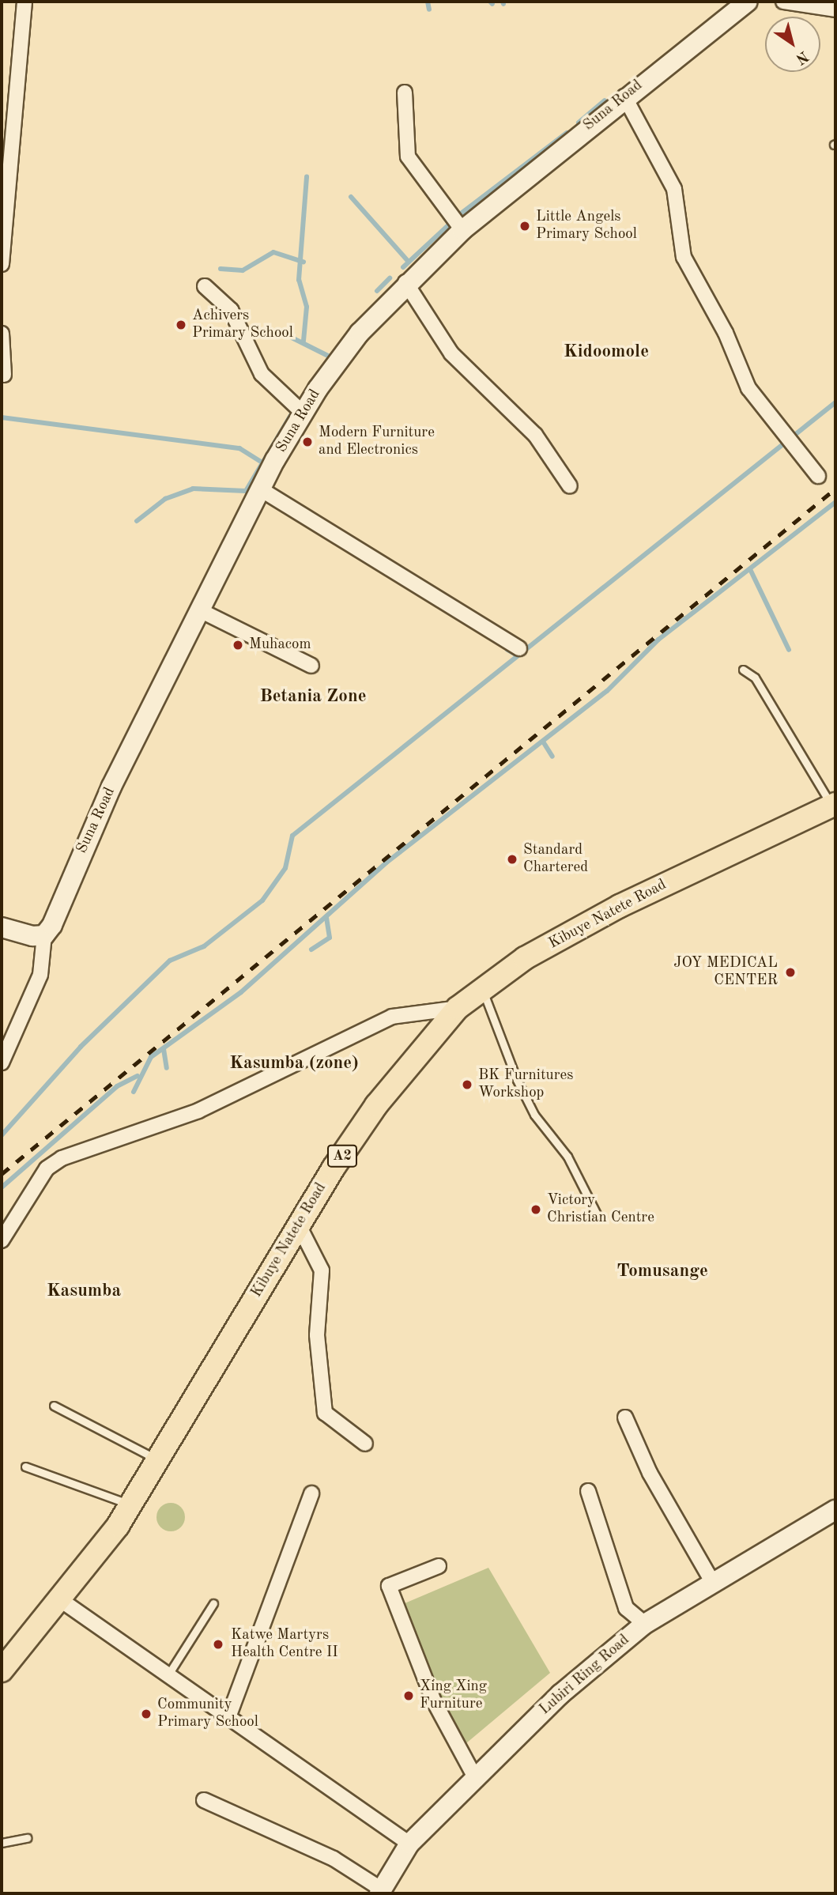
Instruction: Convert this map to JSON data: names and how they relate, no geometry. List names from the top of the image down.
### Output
{
  "streets": {
    "main road": ["Kibuye Natete Road", "A2"],
    "street": ["Suna Road", "Lubiri Ring Road"]
  },
  "districts": [
    "Kidoomole",
    "Betania Zone",
    "Kasumba (zone)",
    "Tomusange",
    "Kasumba"
  ],
  "places": [
    "Little Angels Primary School",
    "Achivers Primary School",
    "Modern Furniture and Electronics",
    "Muhacom",
    "Standard Chartered",
    "JOY MEDICAL CENTER",
    "BK Furnitures Workshop",
    "Victory Christian Centre",
    "Katwe Martyrs Health Centre II",
    "Xing Xing Furniture",
    "Community Primary School"
  ],
  "north": "bottom right"
}
